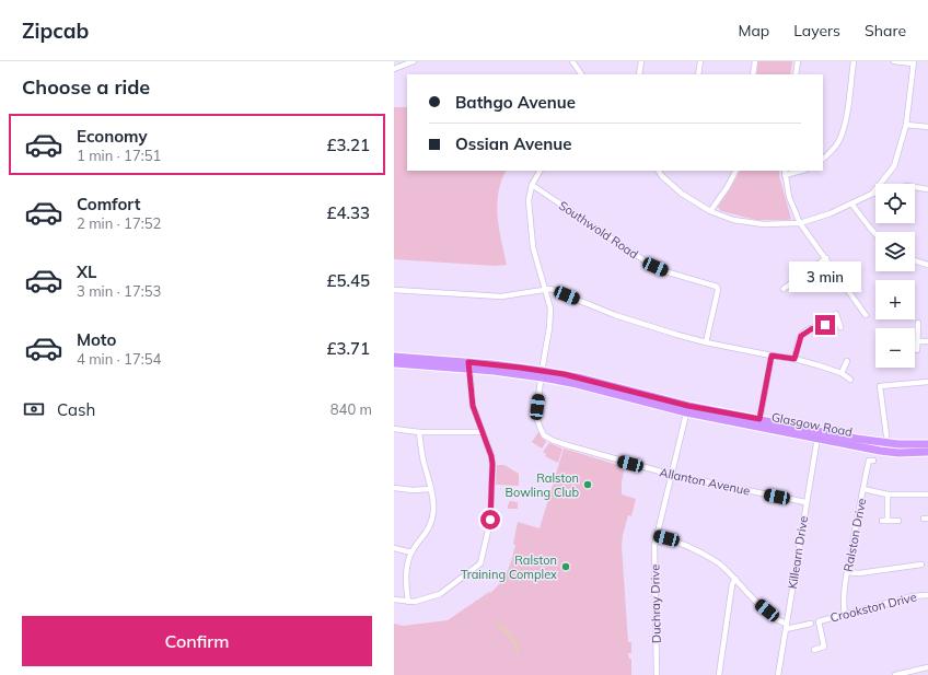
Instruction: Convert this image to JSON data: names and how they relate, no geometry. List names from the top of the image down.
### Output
{
  "streets": {
    "main road": ["Glasgow Road"],
    "street": [
      "Southwold Road",
      "Allanton Avenue",
      "Ralston Drive",
      "Killearn Drive",
      "Duchray Drive",
      "Crookston Drive"
    ]
  },
  "crossings": [
    ["Glasgow Road", "Allanton Avenue"],
    ["Glasgow Road", "Killearn Drive"],
    ["Glasgow Road", "Duchray Drive"],
    ["Allanton Avenue", "Killearn Drive"],
    ["Allanton Avenue", "Duchray Drive"],
    ["Ralston Drive", "Crookston Drive"]
  ],
  "places": ["Ralston Bowling Club", "Ralston Training Complex"],
  "page": {
    "header": "Zipcab",
    "nav": ["Map", "Layers", "Share"],
    "heading": "Choose a ride",
    "banner": ["Bathgo Avenue", "Ossian Avenue"],
    "list": [
      {
        "name": "Economy",
        "note": "1 min · 17:51",
        "value": "£3.21"
      },
      {
        "name": "Comfort",
        "note": "2 min · 17:52",
        "value": "£4.33"
      },
      {
        "name": "XL",
        "note": "3 min · 17:53",
        "value": "£5.45"
      },
      {
        "name": "Moto",
        "note": "4 min · 17:54",
        "value": "£3.71"
      }
    ],
    "map_buttons": ["+", "−"],
    "bubble": "3 min",
    "pay": ["Cash", "840 m"],
    "buttons": "Confirm"
  }
}
